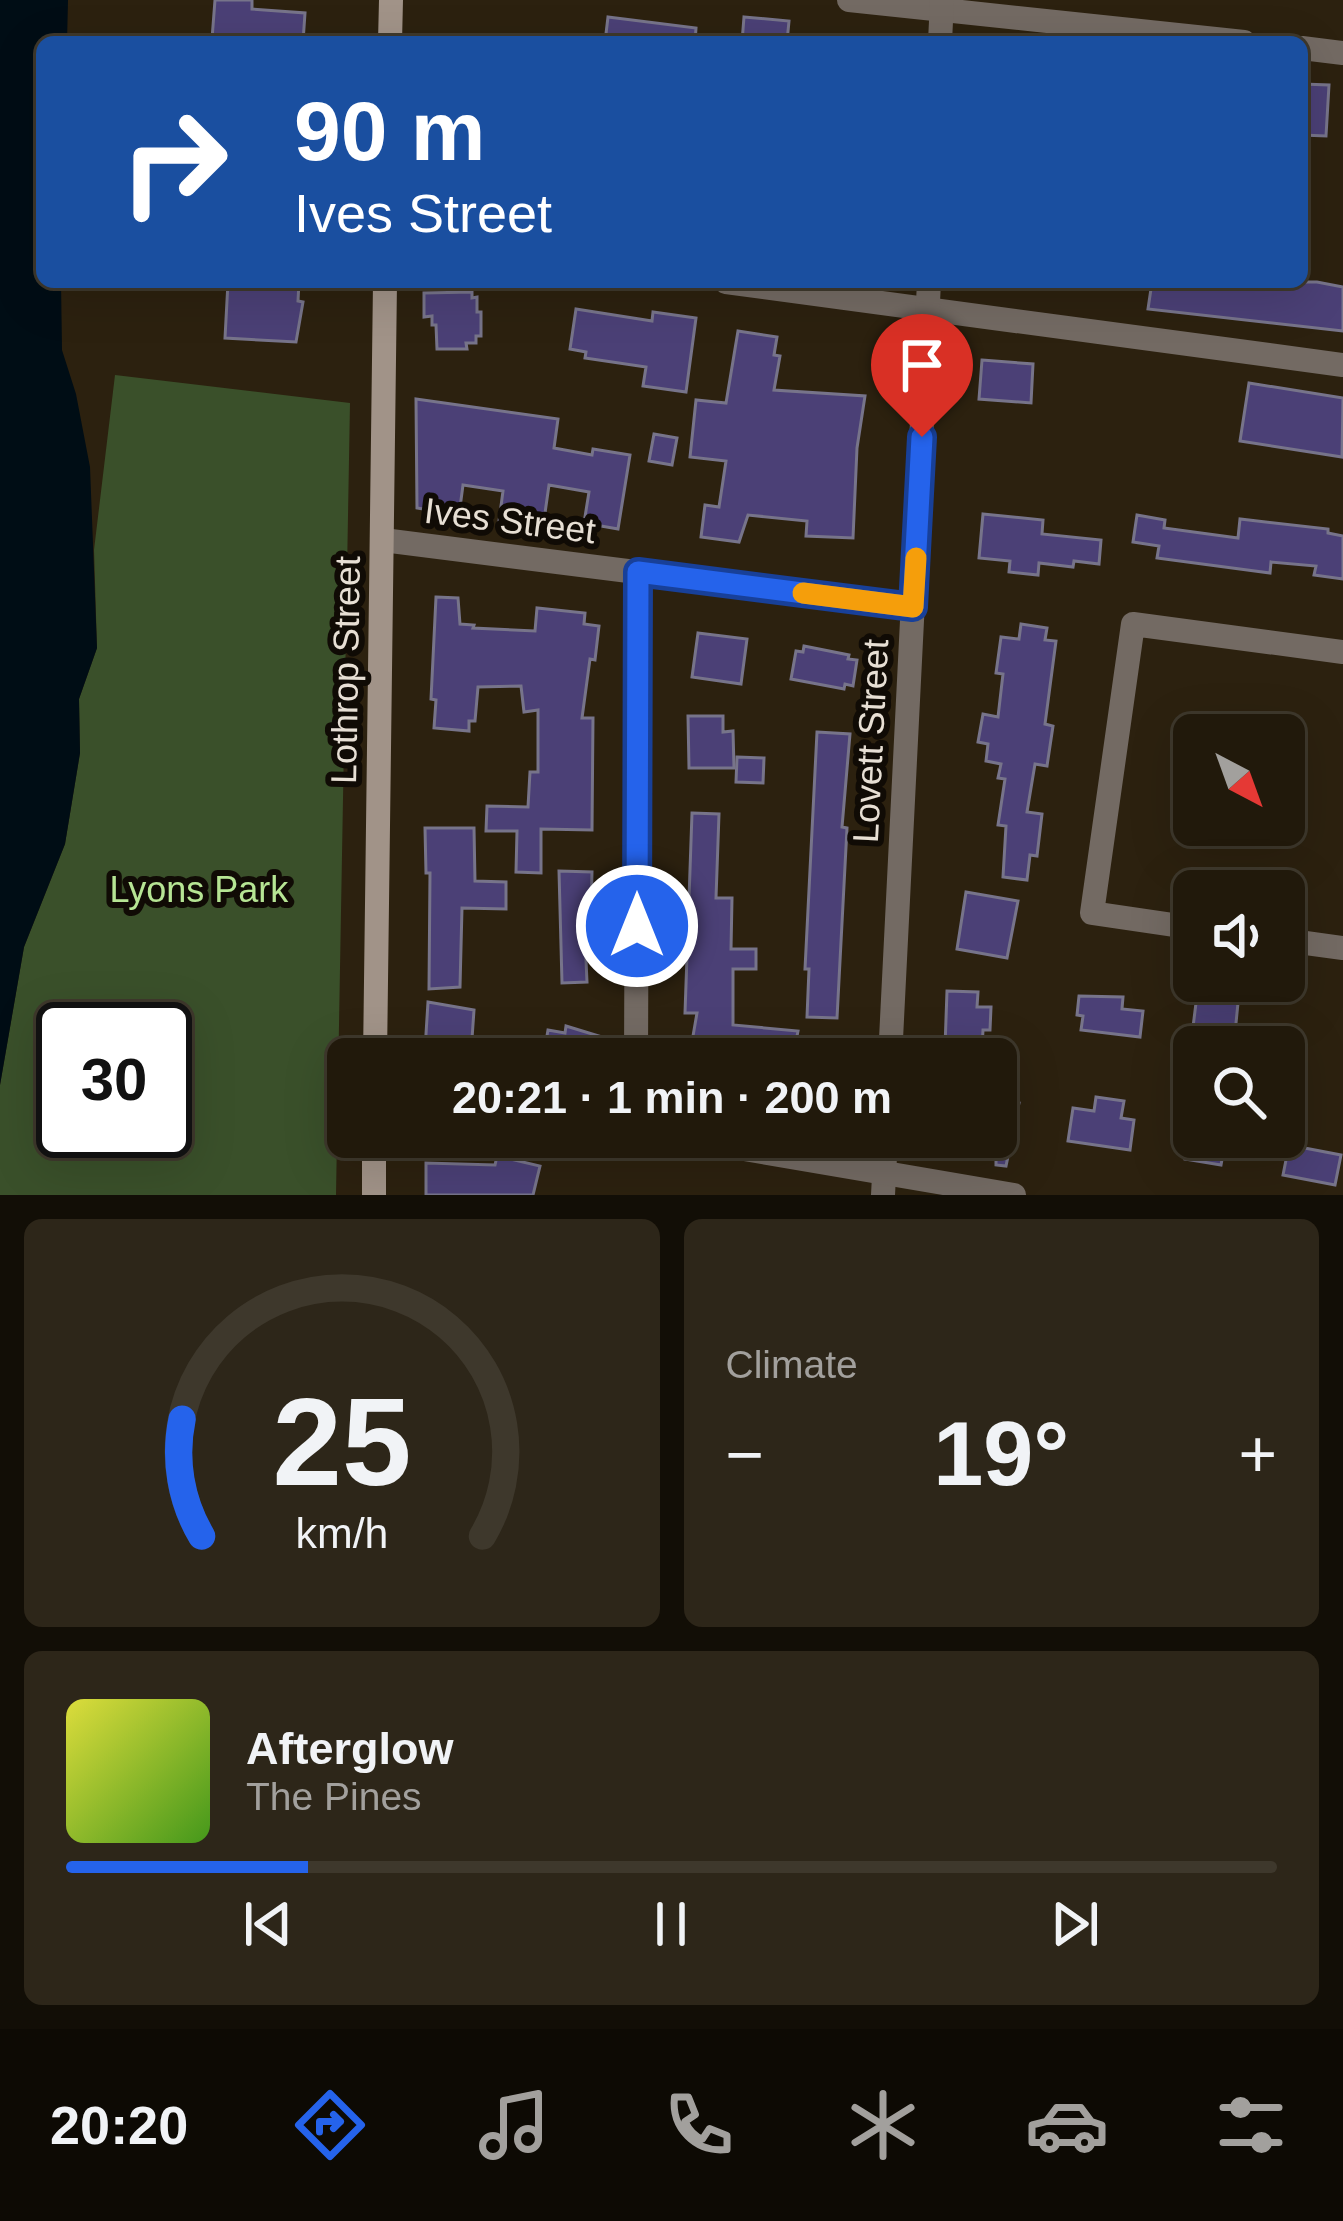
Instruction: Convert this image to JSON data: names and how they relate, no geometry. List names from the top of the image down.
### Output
{
  "streets": {
    "main road": ["Lothrop Street"],
    "street": ["Ives Street", "Lovett Street"]
  },
  "crossings": [
    ["Ives Street", "Lothrop Street"],
    ["Ives Street", "Lovett Street"]
  ],
  "parks": ["Lyons Park"],
  "north": "bottom right",
  "page": {
    "turn": ["90 m", "Ives Street"],
    "limit": "30",
    "trip": "20:21 · 1 min · 200 m",
    "tile": "Climate",
    "heat": ["−", "19°", "+"],
    "song": ["Afterglow", "The Pines"],
    "tabs": "20:20",
    "gauge": ["25", "km/h"]
  }
}
